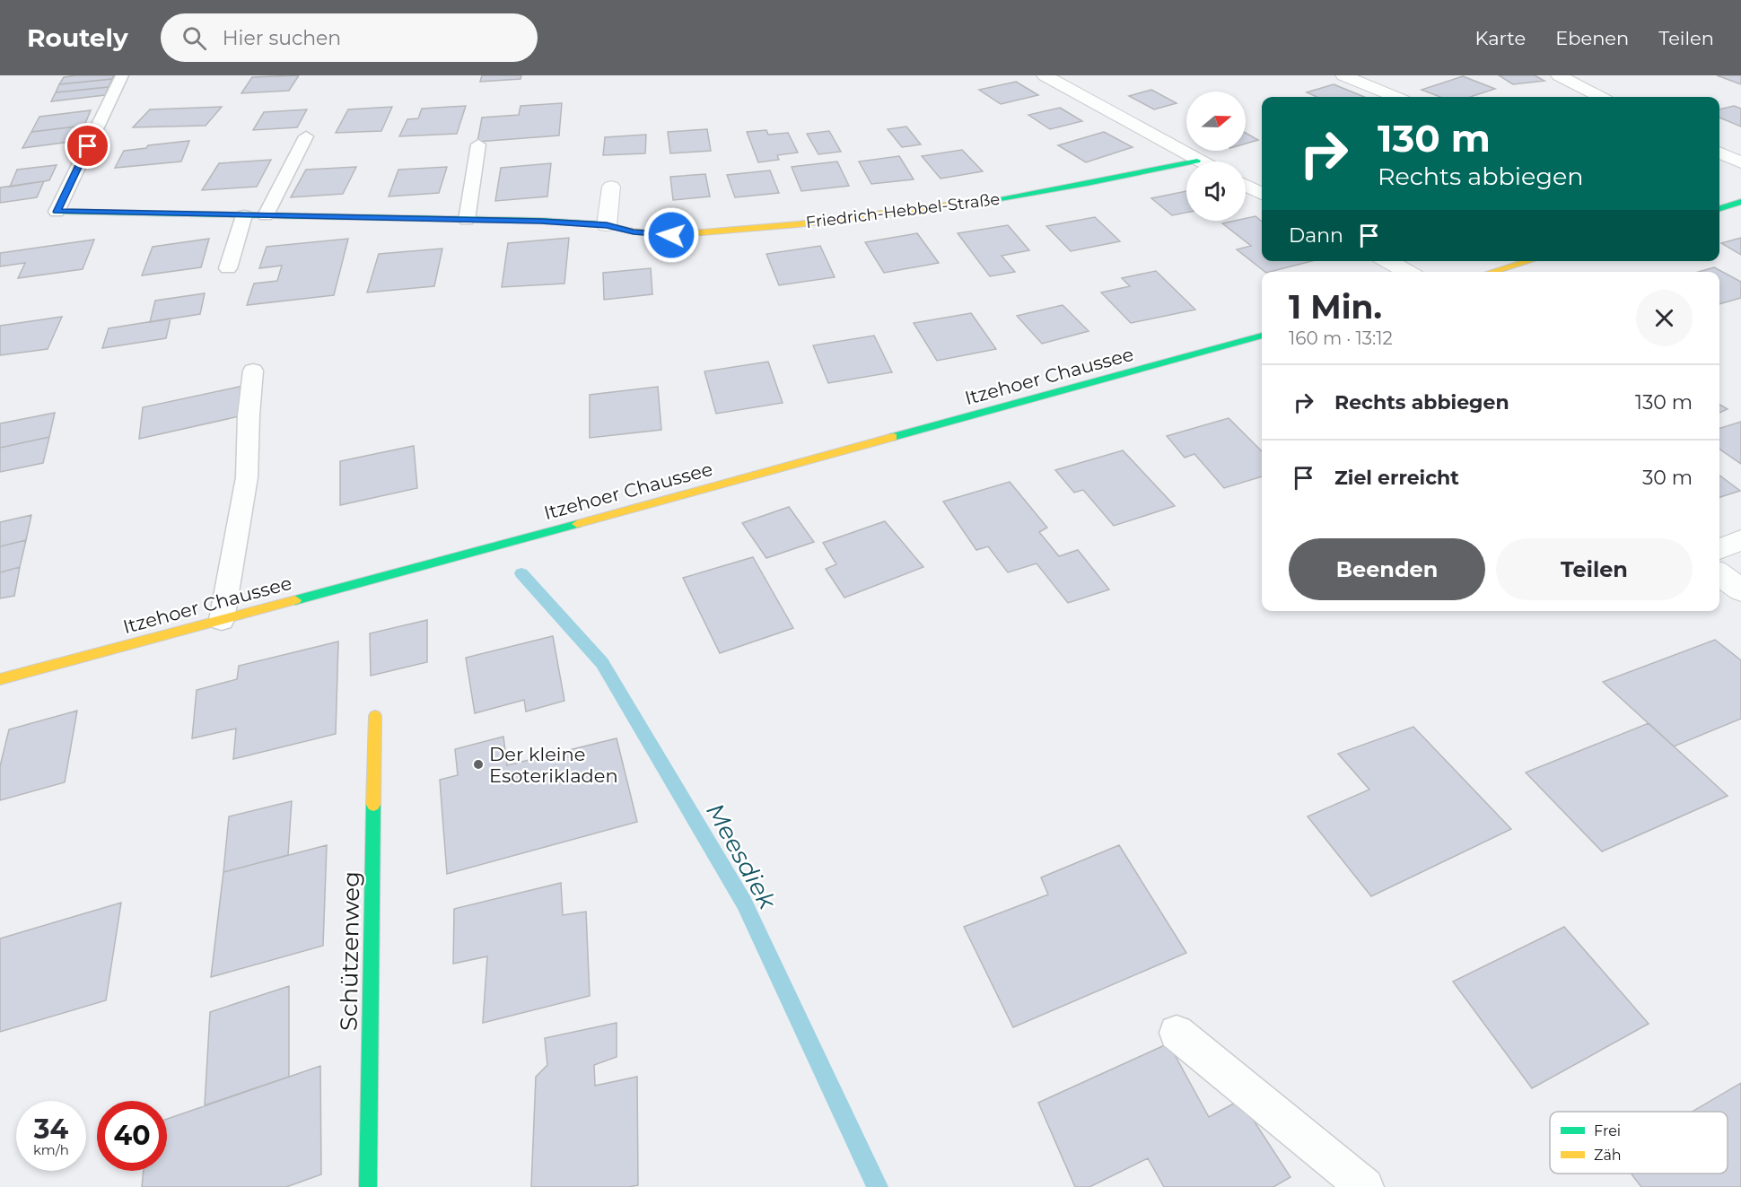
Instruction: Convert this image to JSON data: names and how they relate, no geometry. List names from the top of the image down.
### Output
{
  "streets": {
    "street": ["Friedrich-Hebbel-Straße", "Itzehoer Chaussee", "Schützenweg"]
  },
  "water": ["Meesdiek"],
  "places": ["Der kleine Esoterikladen"],
  "legend": ["Frei", "Zäh"],
  "north": "right",
  "page": {
    "header": "Routely",
    "search": "Hier suchen",
    "nav": ["Karte", "Ebenen", "Teilen"],
    "turn": ["130 m", "Rechts abbiegen"],
    "then": "Dann",
    "heading": ["1 Min.", "160 m · 13:12"],
    "list": [
      {
        "name": "Rechts abbiegen",
        "value": "130 m"
      },
      {
        "name": "Ziel erreicht",
        "value": "30 m"
      }
    ],
    "buttons": ["Beenden", "Teilen"],
    "speed": "34 km/h",
    "limit": "40"
  }
}
